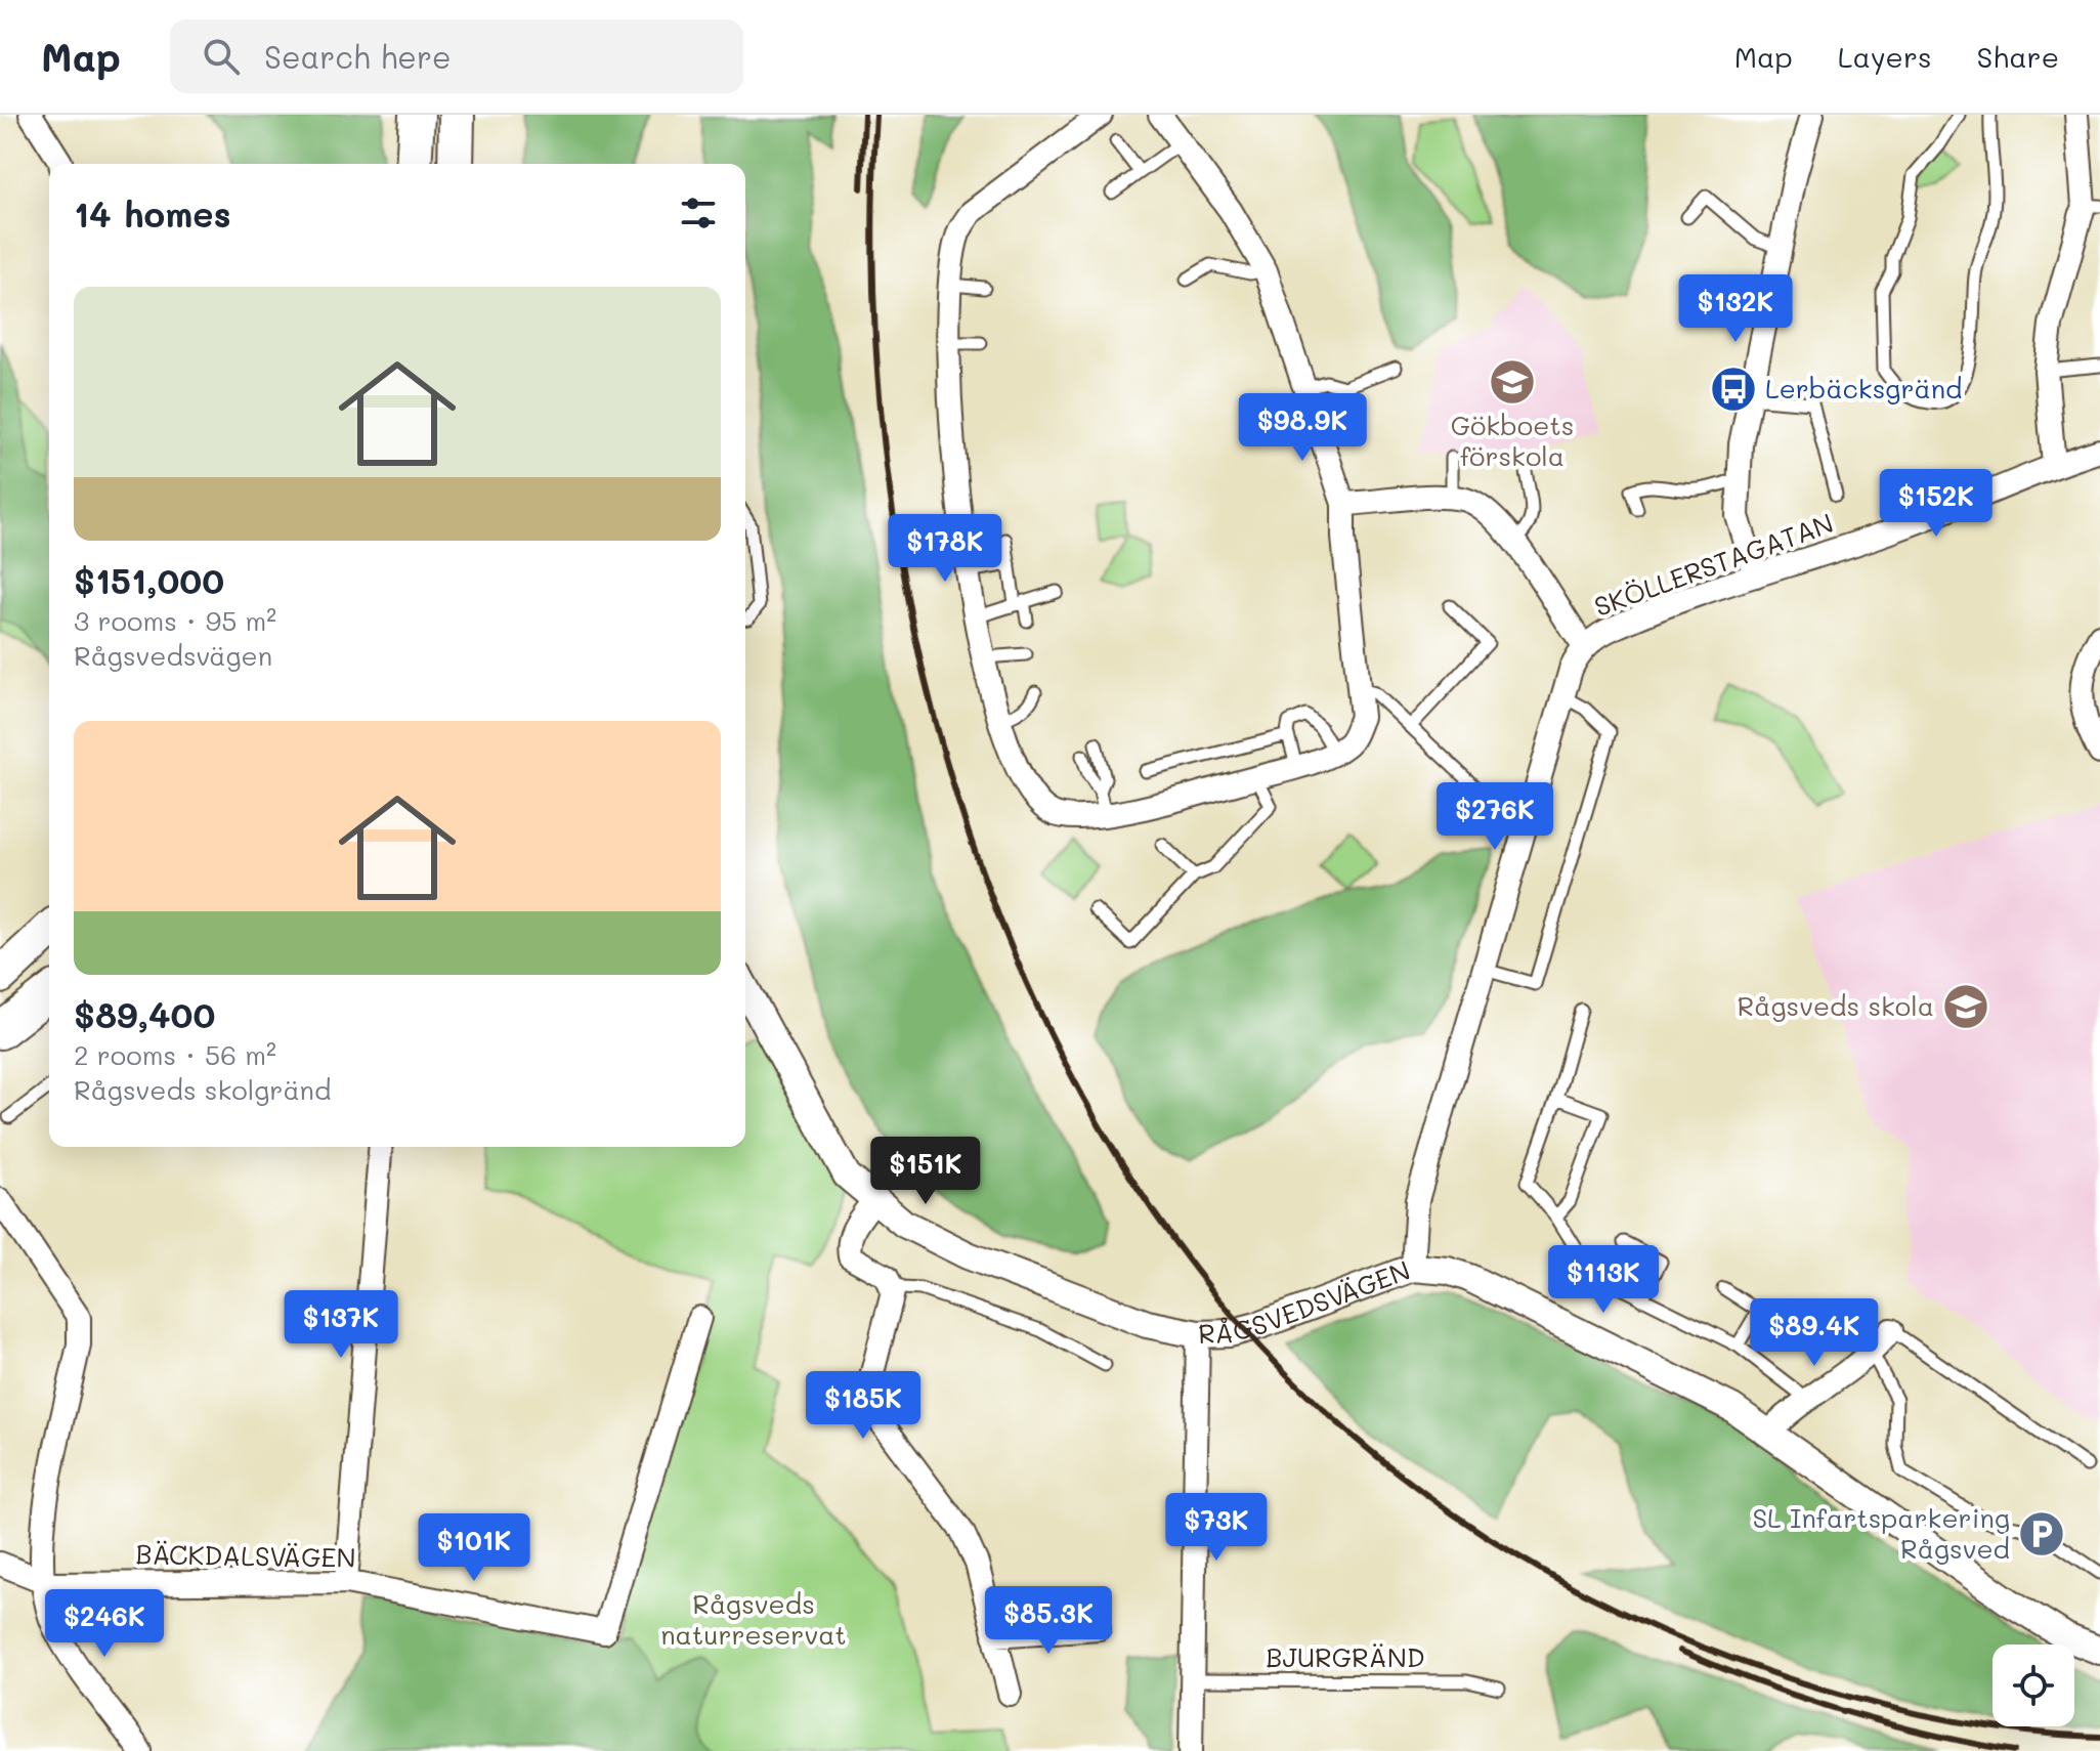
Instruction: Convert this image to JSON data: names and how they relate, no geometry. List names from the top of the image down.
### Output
{
  "streets": {
    "street": ["SKÖLLERSTAGATAN", "RÅGSVEDSVÄGEN", "BÄCKDALSVÄGEN"],
    "lane": ["BJURGRÄND"]
  },
  "crossings": [
    ["SKÖLLERSTAGATAN", "RÅGSVEDSVÄGEN"]
  ],
  "parks": ["Rågsveds naturreservat"],
  "places": {
    "school or university": ["Gökboets förskola", "Rågsveds skola"],
    "bus stop": ["Lerbäcksgränd"],
    "parking": ["SL Infartsparkering Rågsved"]
  },
  "page": {
    "header": "Map",
    "search": "Search here",
    "nav": ["Map", "Layers", "Share"],
    "heading": "14 homes",
    "list": [
      {
        "name": "$151,000",
        "note": "3 rooms · 95 m² · Rågsvedsvägen"
      },
      {
        "name": "$89,400",
        "note": "2 rooms · 56 m² · Rågsveds skolgränd"
      }
    ],
    "price": [
      "$132K",
      "$98.9K",
      "$152K",
      "$178K",
      "$276K",
      "$151K",
      "$113K",
      "$137K",
      "$89.4K",
      "$185K",
      "$73K",
      "$101K",
      "$85.3K",
      "$246K"
    ]
  }
}
